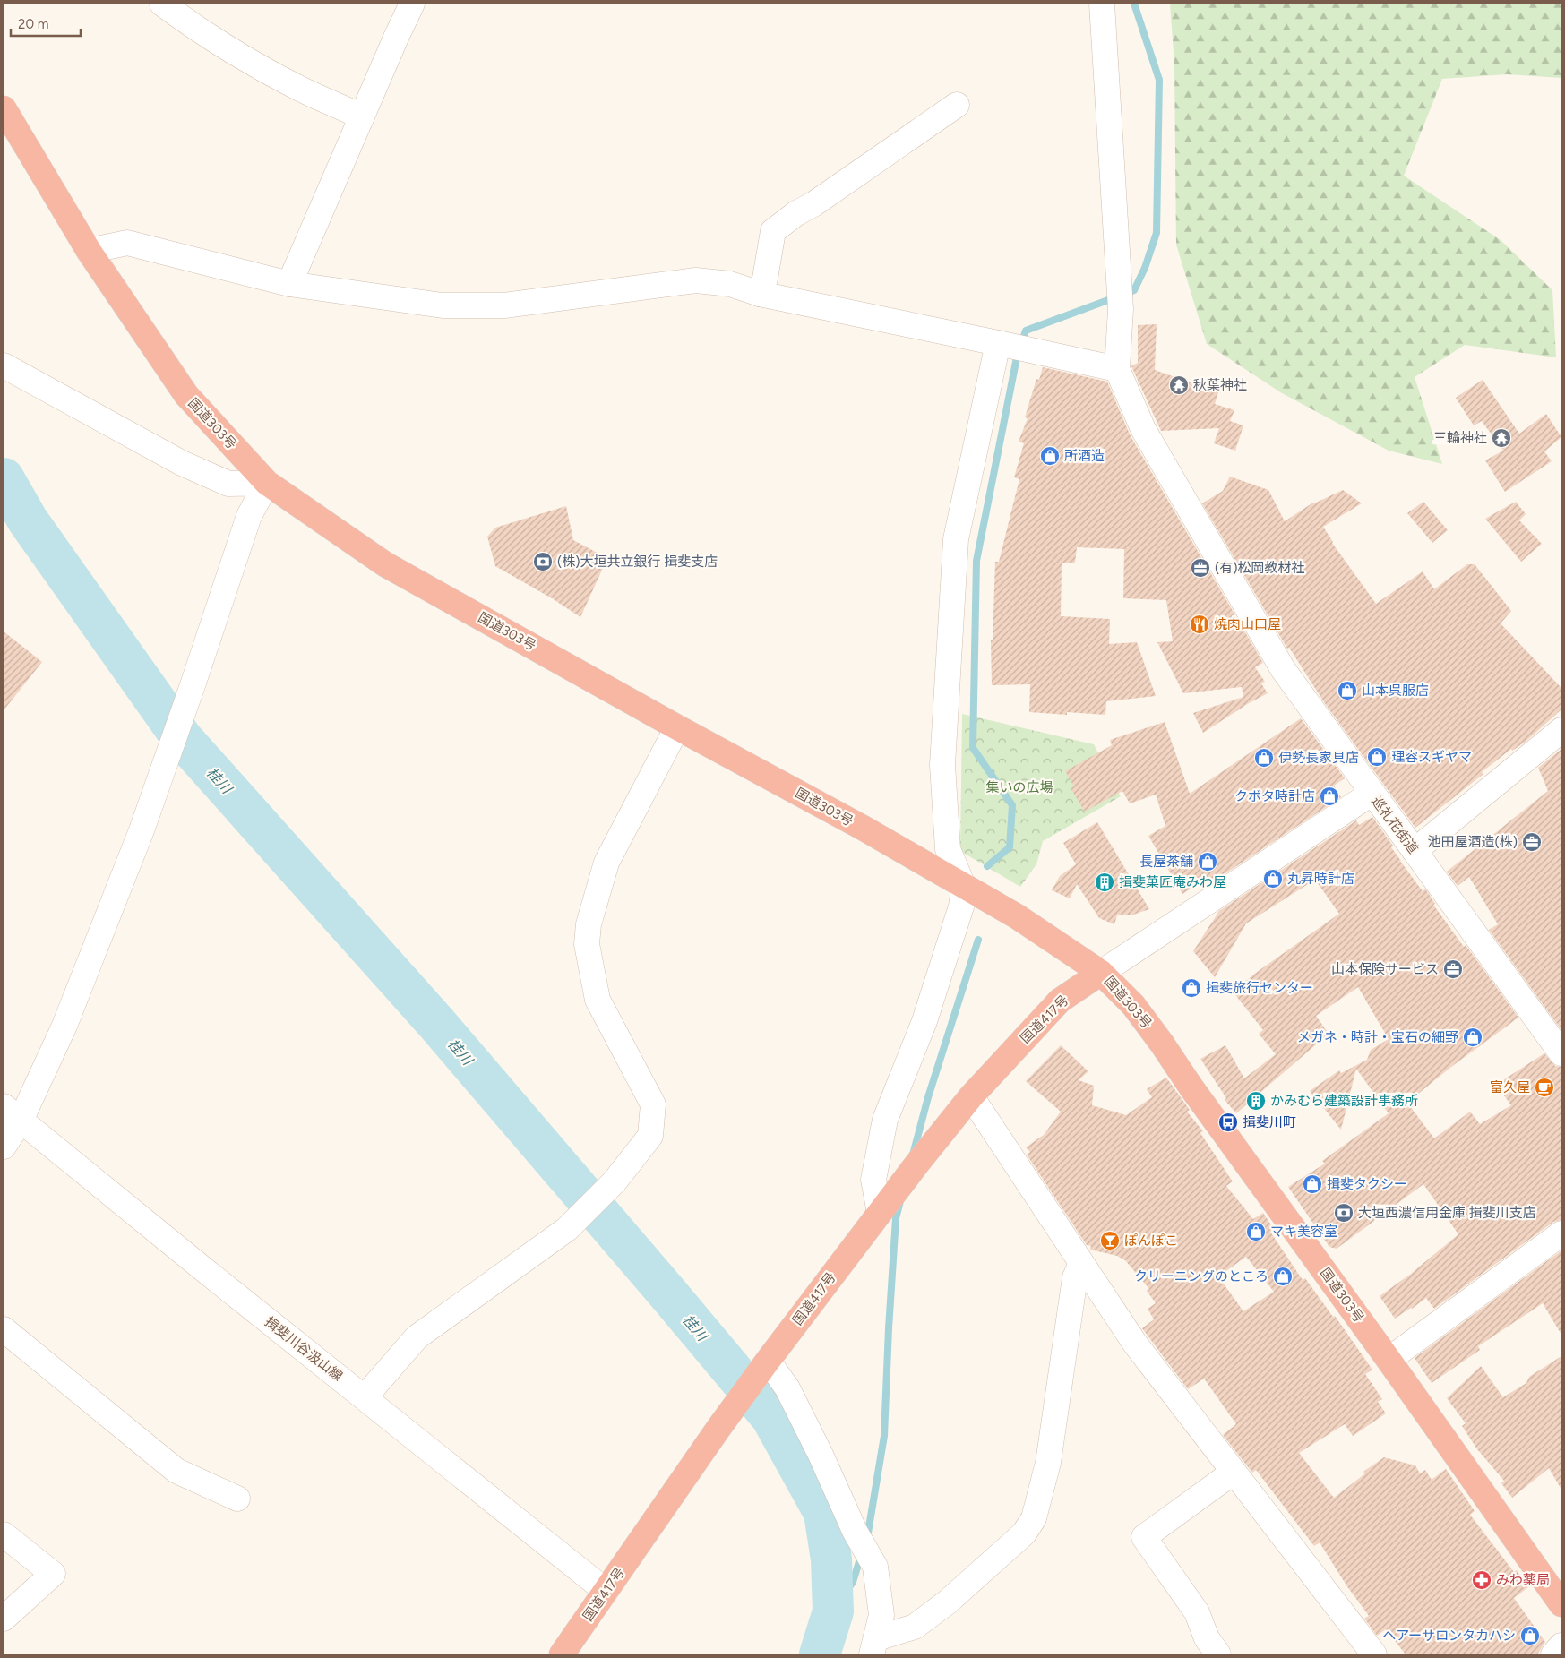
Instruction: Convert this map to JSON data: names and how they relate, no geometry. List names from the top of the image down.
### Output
{
  "streets": {
    "highway": ["国道303号", "国道417号"],
    "street": ["巡礼花街道", "揖斐川谷汲山線"]
  },
  "crossings": [
    ["国道303号", "巡礼花街道"],
    ["国道303号", "国道417号"],
    ["巡礼花街道", "国道417号"],
    ["国道417号", "揖斐川谷汲山線"]
  ],
  "water": ["桂川"],
  "parks": ["集いの広場"],
  "places": {
    "temple": ["秋葉神社", "三輪神社"],
    "shop": [
      "所酒造",
      "山本呉服店",
      "理容スギヤマ",
      "伊勢長家具店",
      "クボタ時計店",
      "長屋茶舗",
      "丸昇時計店",
      "揖斐旅行センター",
      "メガネ・時計・宝石の細野",
      "揖斐タクシー",
      "マキ美容室",
      "クリーニングのところ",
      "ヘアーサロンタカハシ"
    ],
    "bank": ["(株)大垣共立銀行 揖斐支店", "大垣西濃信用金庫 揖斐川支店"],
    "office": ["(有)松岡教材社", "池田屋酒造(株)", "山本保険サービス"],
    "restaurant": ["焼肉山口屋"],
    "building": ["揖斐菓匠庵みわ屋", "かみむら建築設計事務所"],
    "cafe": ["富久屋"],
    "bus stop": ["揖斐川町"],
    "bar": ["ぽんぽこ"],
    "pharmacy": ["みわ薬局"]
  },
  "scale_bar": "20 m"
}
